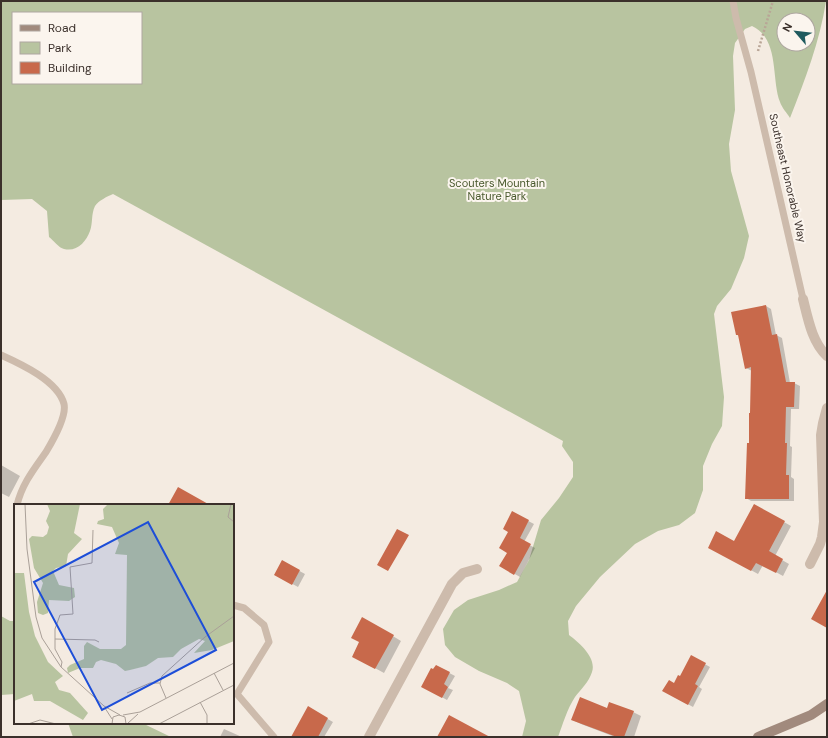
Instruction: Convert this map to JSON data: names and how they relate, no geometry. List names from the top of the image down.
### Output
{
  "streets": {
    "street": ["Southeast Honorable Way"]
  },
  "parks": ["Scouters Mountain Nature Park"],
  "legend": ["Road", "Park", "Building"],
  "north": "top left"
}
